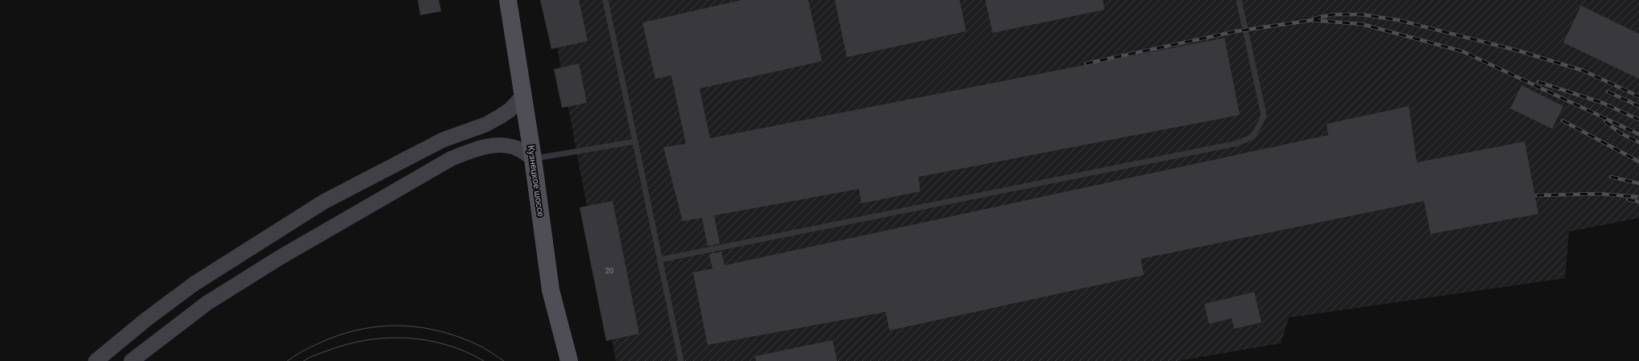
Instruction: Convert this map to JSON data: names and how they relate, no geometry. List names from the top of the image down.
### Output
{
  "streets": {
    "main road": ["Кузнецкое шоссе"]
  },
  "house_numbers": ["20"]
}
